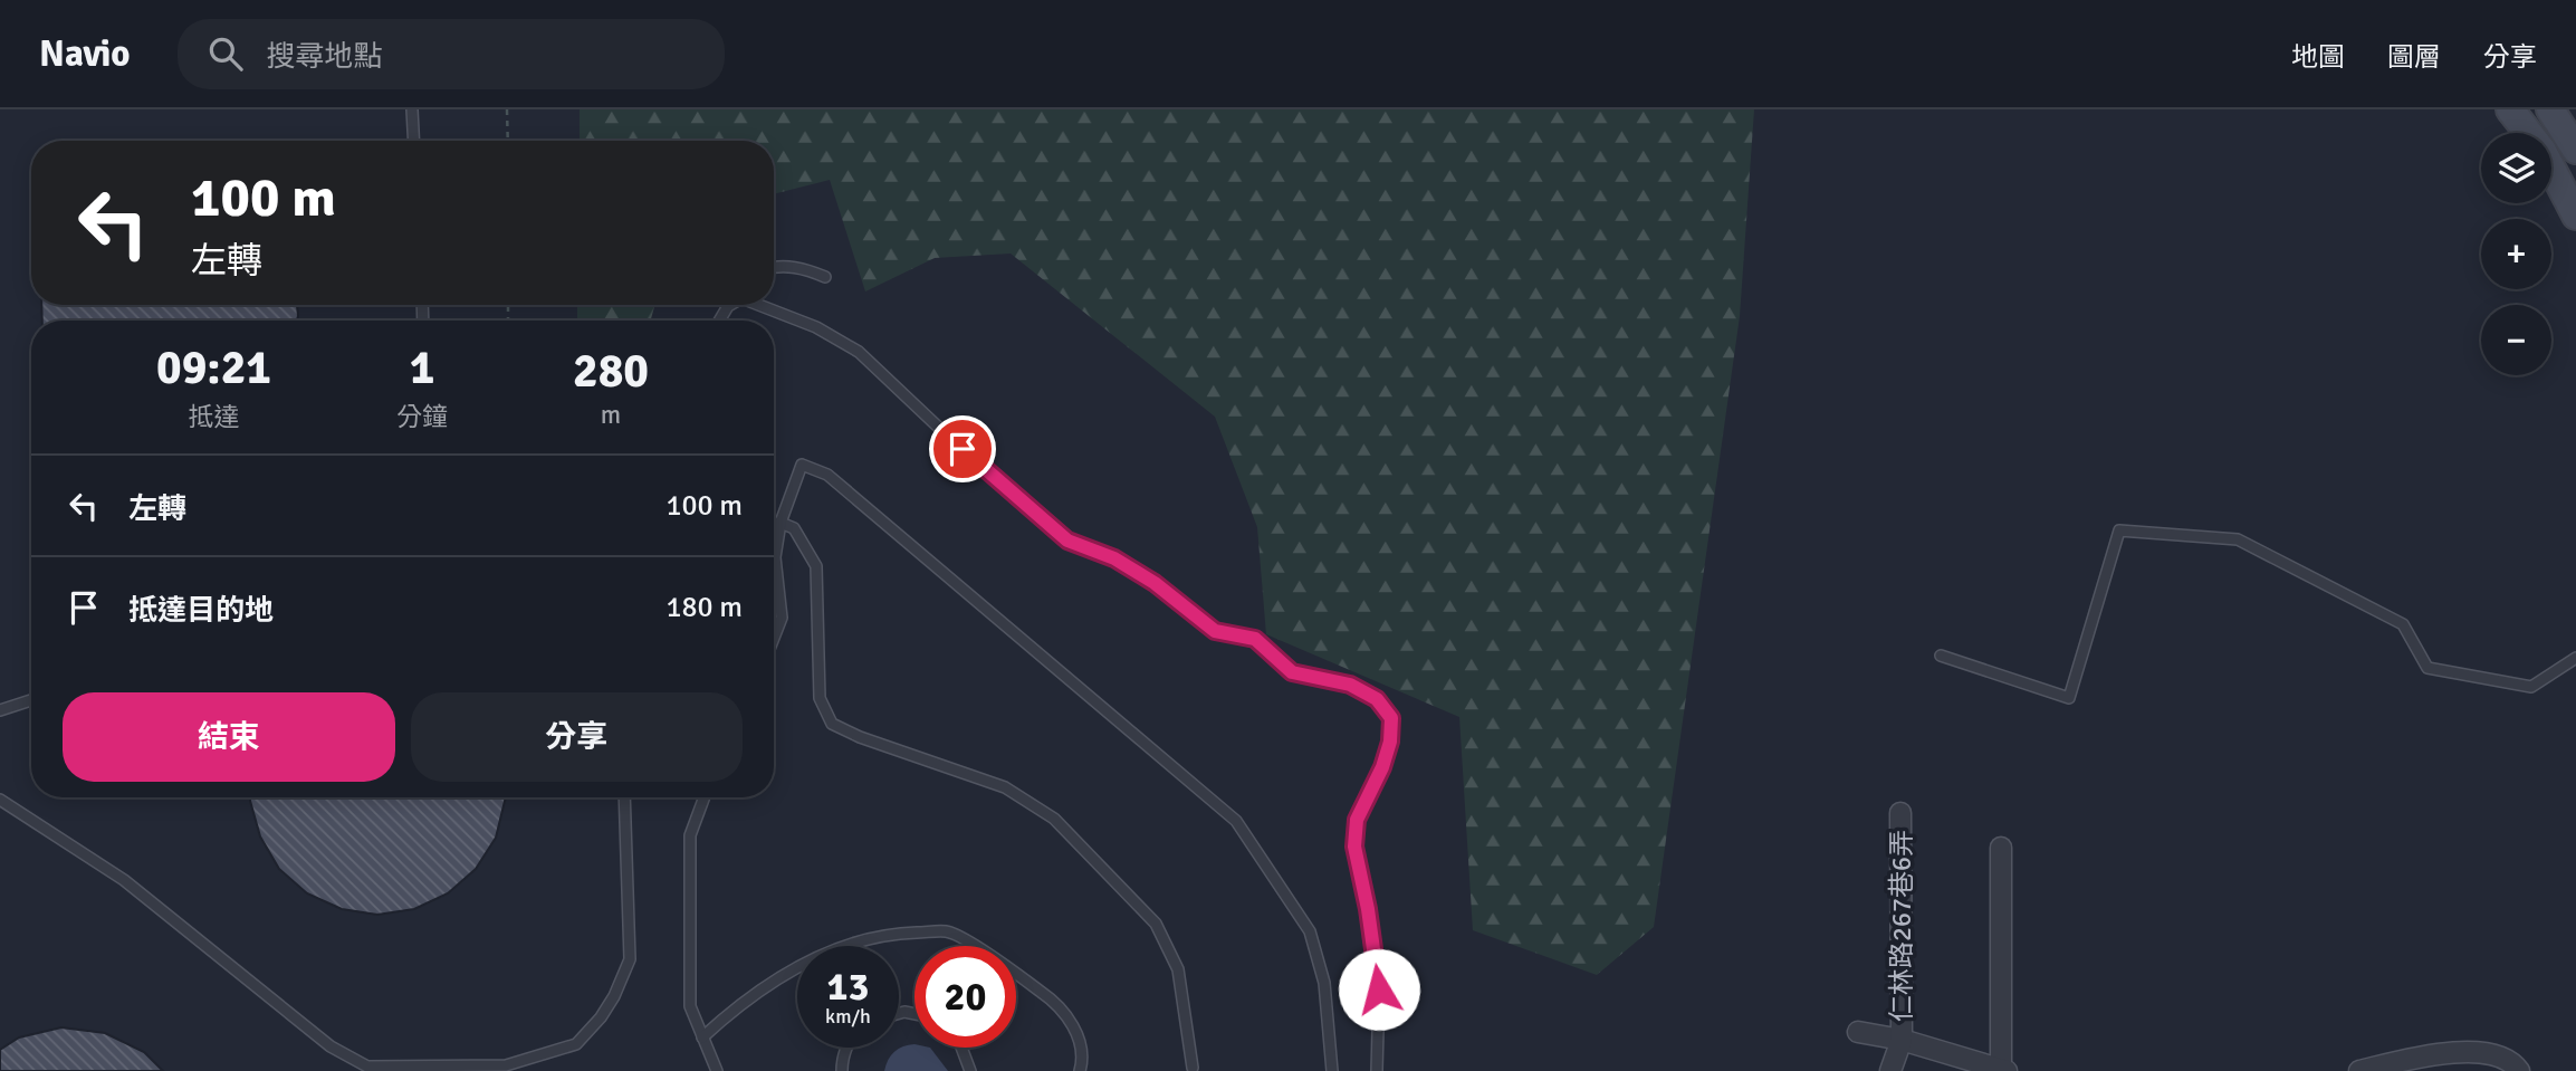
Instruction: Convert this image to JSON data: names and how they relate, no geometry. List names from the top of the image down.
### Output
{
  "streets": {
    "street": ["仁林路267巷6弄"]
  },
  "page": {
    "header": "Navio",
    "search": "搜尋地點",
    "nav": ["地圖", "圖層", "分享"],
    "map_buttons": ["+", "−"],
    "turn": ["100 m", "左轉"],
    "eta": [
      "09:21",
      "抵達",
      "1",
      "分鐘",
      "280",
      "m"
    ],
    "list": [
      {
        "name": "左轉",
        "value": "100 m"
      },
      {
        "name": "抵達目的地",
        "value": "180 m"
      }
    ],
    "buttons": ["結束", "分享"],
    "speed": "13 km/h",
    "limit": "20"
  }
}
